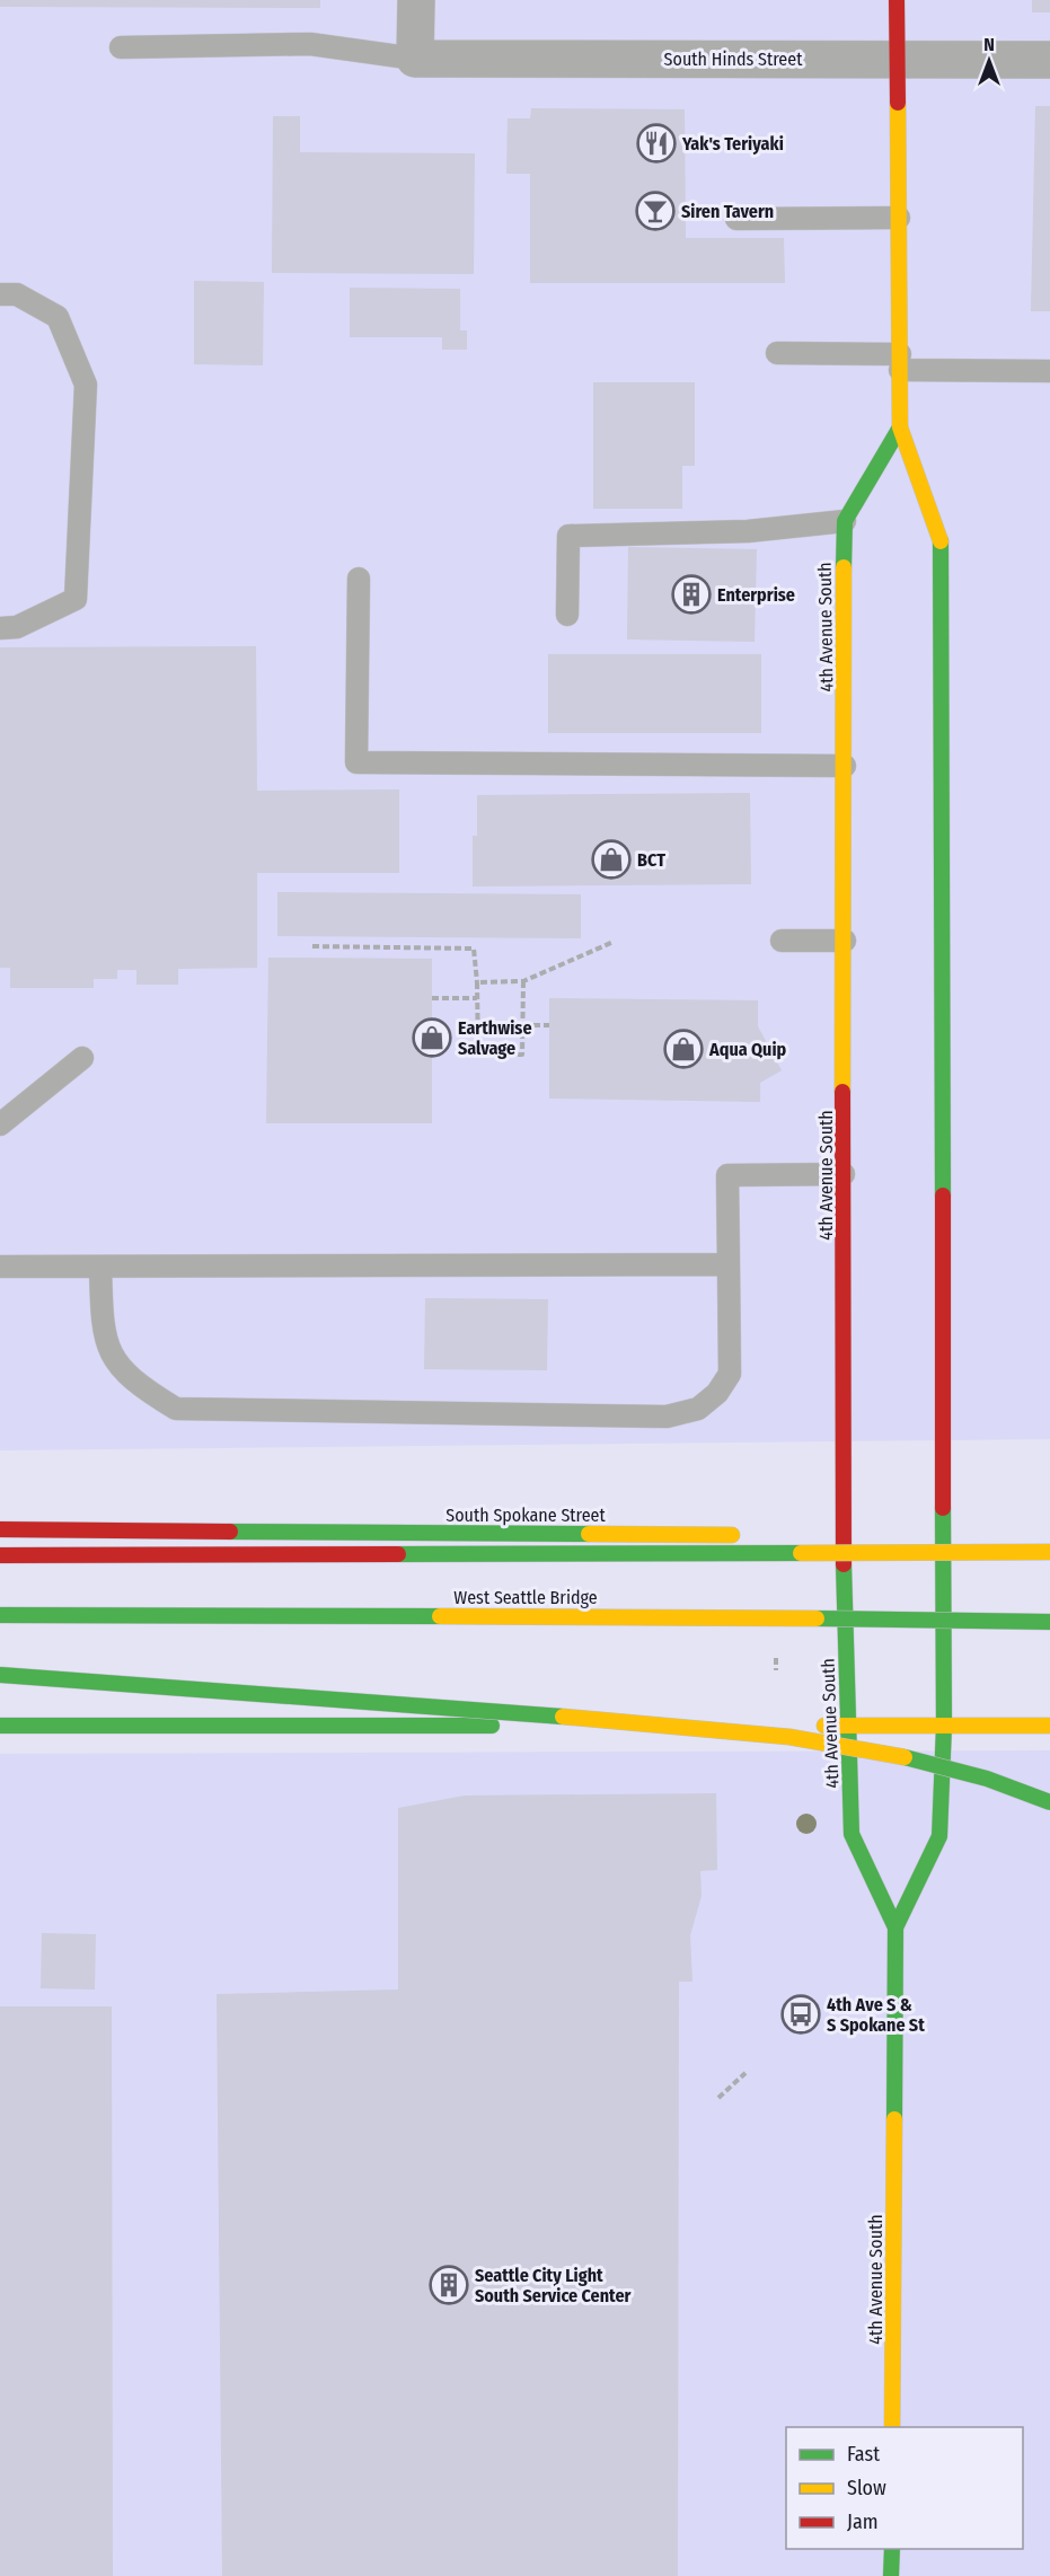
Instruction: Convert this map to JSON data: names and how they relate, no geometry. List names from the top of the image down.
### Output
{
  "streets": {
    "main road": ["4th Avenue South", "South Spokane Street", "West Seattle Bridge"],
    "street": ["South Hinds Street"]
  },
  "crossings": [
    ["South Hinds Street", "4th Avenue South"]
  ],
  "places": {
    "restaurant": ["Yak's Teriyaki"],
    "bar": ["Siren Tavern"],
    "building": ["Enterprise", "Seattle City Light South Service Center"],
    "shop": ["BCT", "Earthwise Salvage", "Aqua Quip"],
    "bus stop": ["4th Ave S & S Spokane St"]
  },
  "legend": ["Fast", "Slow", "Jam"],
  "north": "top"
}
